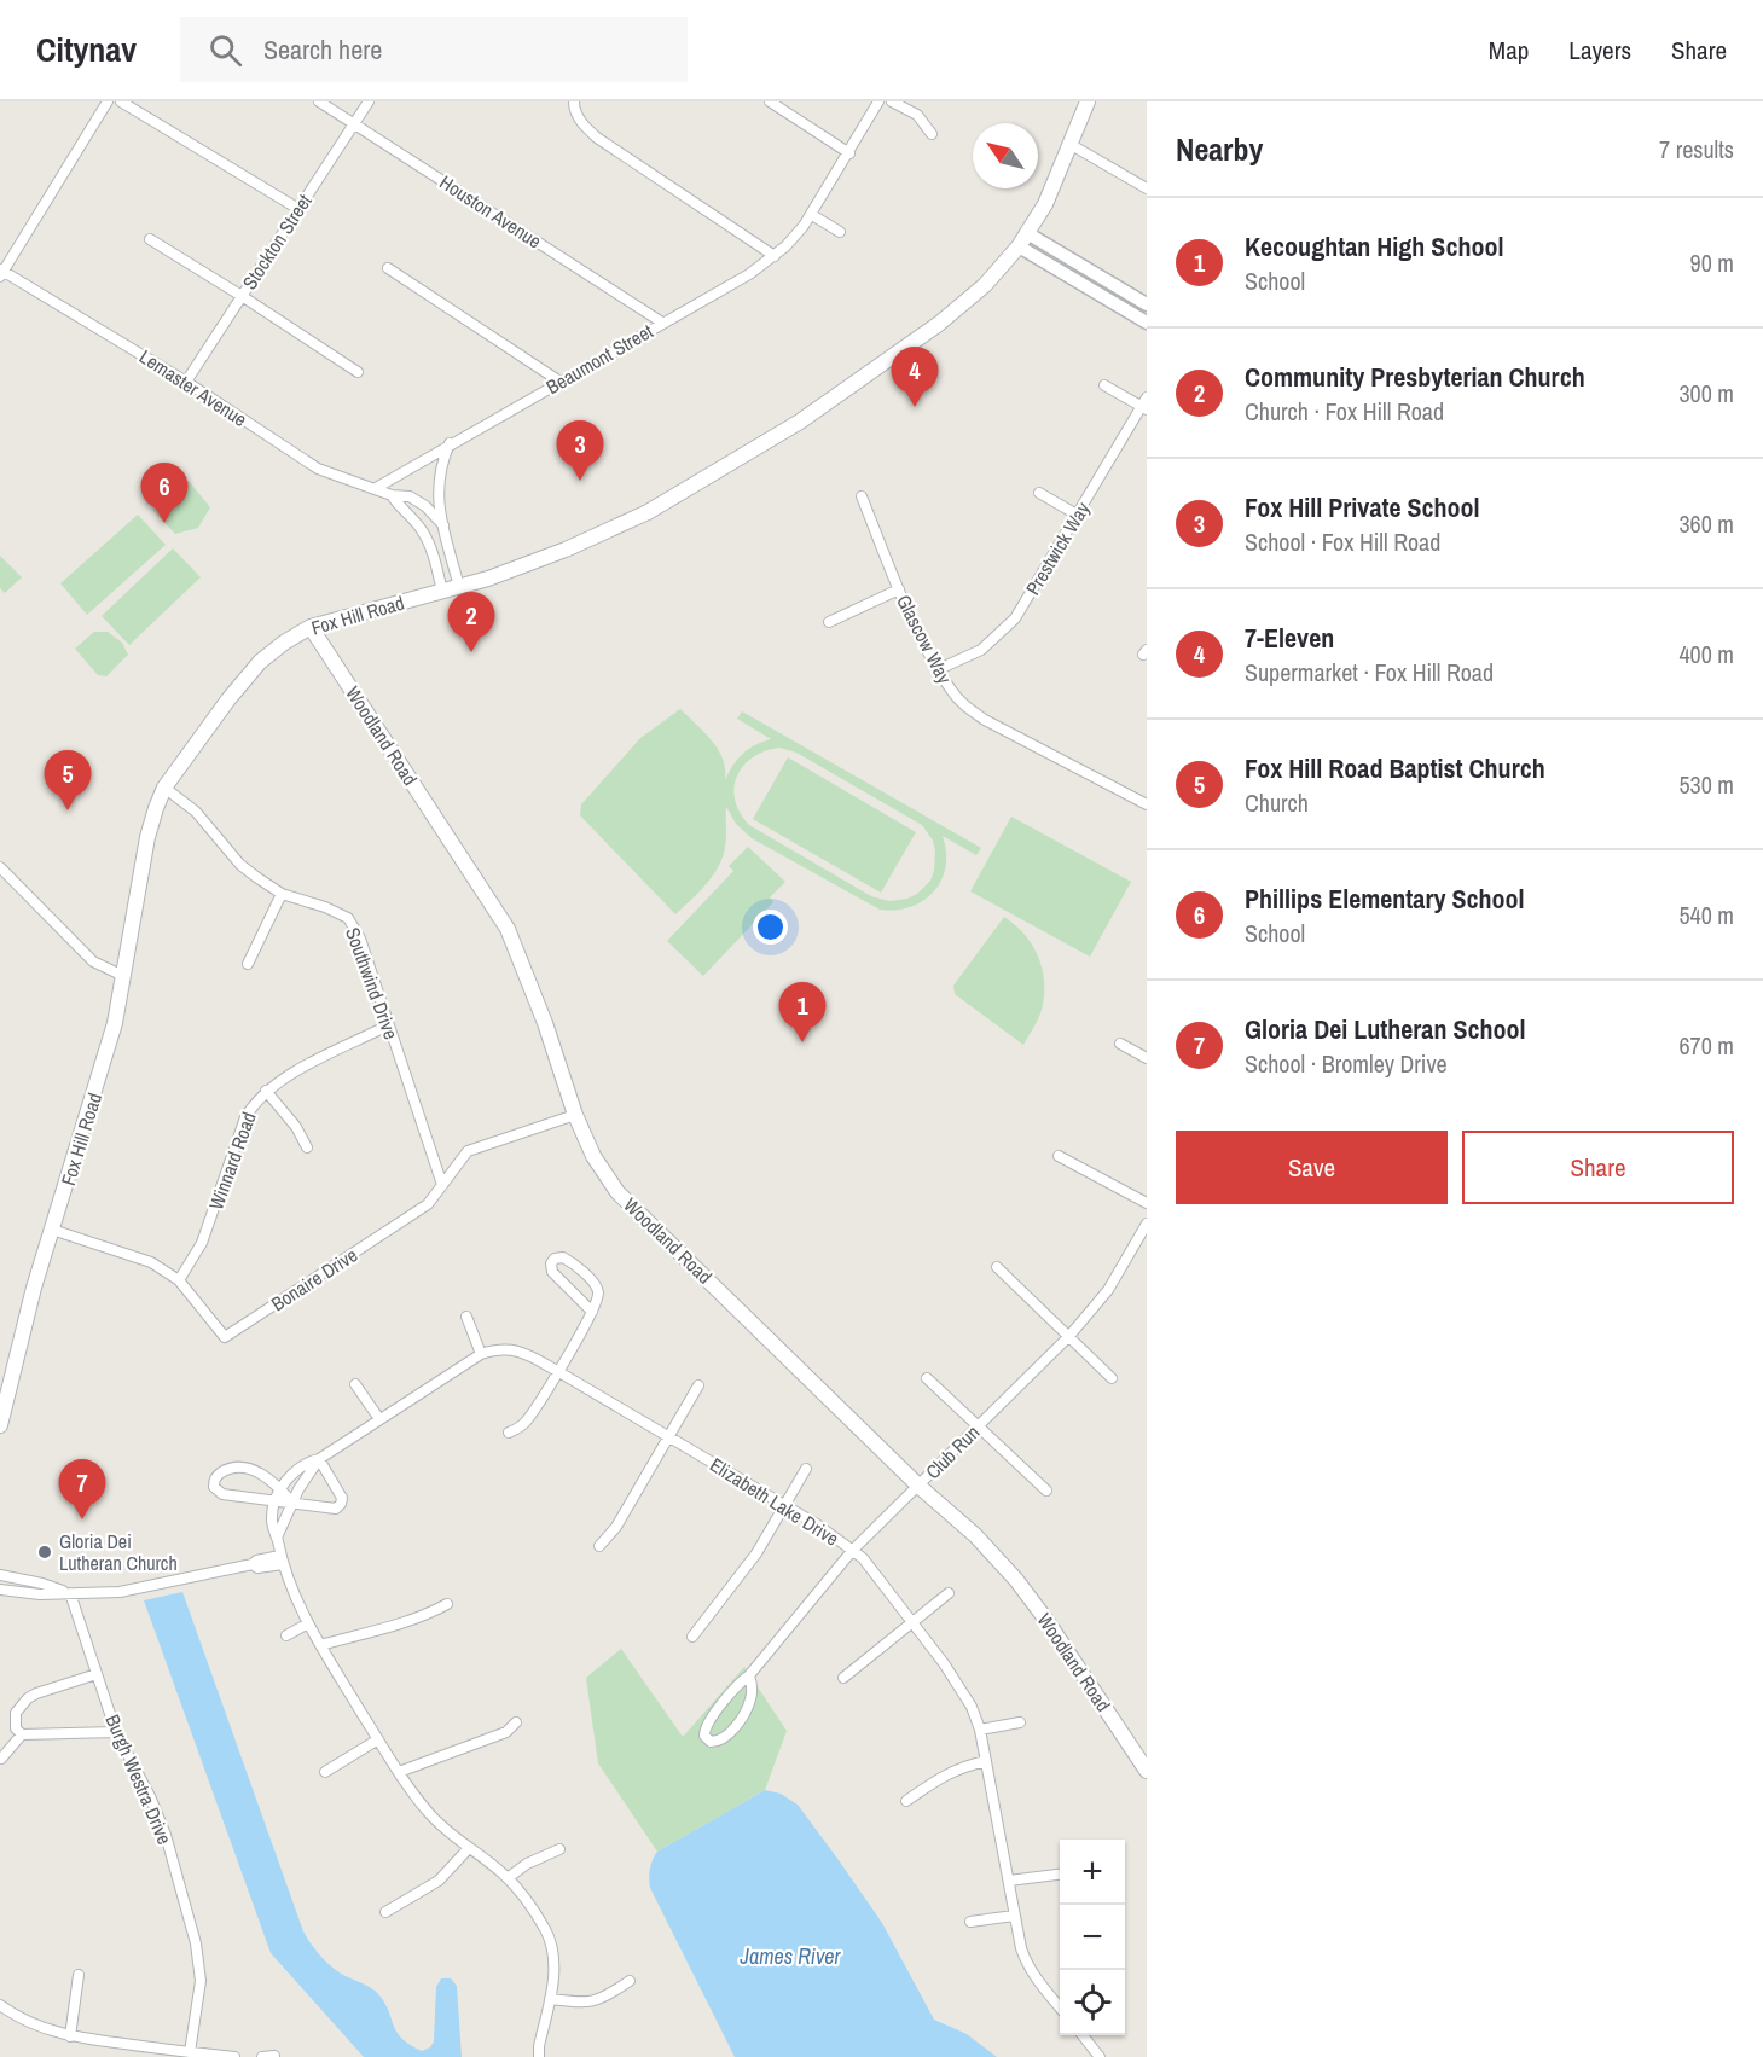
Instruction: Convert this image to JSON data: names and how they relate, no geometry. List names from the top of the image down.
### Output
{
  "streets": {
    "main road": ["Fox Hill Road", "Woodland Road"],
    "street": [
      "Houston Avenue",
      "Stockton Street",
      "Beaumont Street",
      "Lemaster Avenue",
      "Prestwick Way",
      "Glascow Way",
      "Southwind Drive",
      "Winnard Road",
      "Bonaire Drive",
      "Club Run",
      "Elizabeth Lake Drive",
      "Burgh Westra Drive"
    ]
  },
  "crossings": [
    ["Houston Avenue", "Stockton Street"],
    ["Houston Avenue", "Beaumont Street"],
    ["Stockton Street", "Lemaster Avenue"],
    ["Beaumont Street", "Lemaster Avenue"],
    ["Lemaster Avenue", "Fox Hill Road"],
    ["Prestwick Way", "Glascow Way"],
    ["Fox Hill Road", "Woodland Road"],
    ["Fox Hill Road", "Southwind Drive"],
    ["Fox Hill Road", "Bonaire Drive"],
    ["Woodland Road", "Bonaire Drive"],
    ["Woodland Road", "Club Run"],
    ["Southwind Drive", "Winnard Road"],
    ["Southwind Drive", "Bonaire Drive"],
    ["Winnard Road", "Bonaire Drive"],
    ["Club Run", "Elizabeth Lake Drive"]
  ],
  "water": ["James River"],
  "places": ["Gloria Dei Lutheran Church"],
  "north": "top left",
  "page": {
    "header": "Citynav",
    "search": "Search here",
    "nav": ["Map", "Layers", "Share"],
    "heading": ["Nearby", "7 results"],
    "list": [
      {
        "mark": "1",
        "name": "Kecoughtan High School",
        "note": "School",
        "value": "90 m"
      },
      {
        "mark": "2",
        "name": "Community Presbyterian Church",
        "note": "Church · Fox Hill Road",
        "value": "300 m"
      },
      {
        "mark": "3",
        "name": "Fox Hill Private School",
        "note": "School · Fox Hill Road",
        "value": "360 m"
      },
      {
        "mark": "4",
        "name": "7-Eleven",
        "note": "Supermarket · Fox Hill Road",
        "value": "400 m"
      },
      {
        "mark": "5",
        "name": "Fox Hill Road Baptist Church",
        "note": "Church",
        "value": "530 m"
      },
      {
        "mark": "6",
        "name": "Phillips Elementary School",
        "note": "School",
        "value": "540 m"
      },
      {
        "mark": "7",
        "name": "Gloria Dei Lutheran School",
        "note": "School · Bromley Drive",
        "value": "670 m"
      }
    ],
    "pins": [
      "4",
      "3",
      "6",
      "2",
      "5",
      "1",
      "7"
    ],
    "buttons": ["Save", "Share"],
    "map_buttons": ["+", "−"]
  }
}
